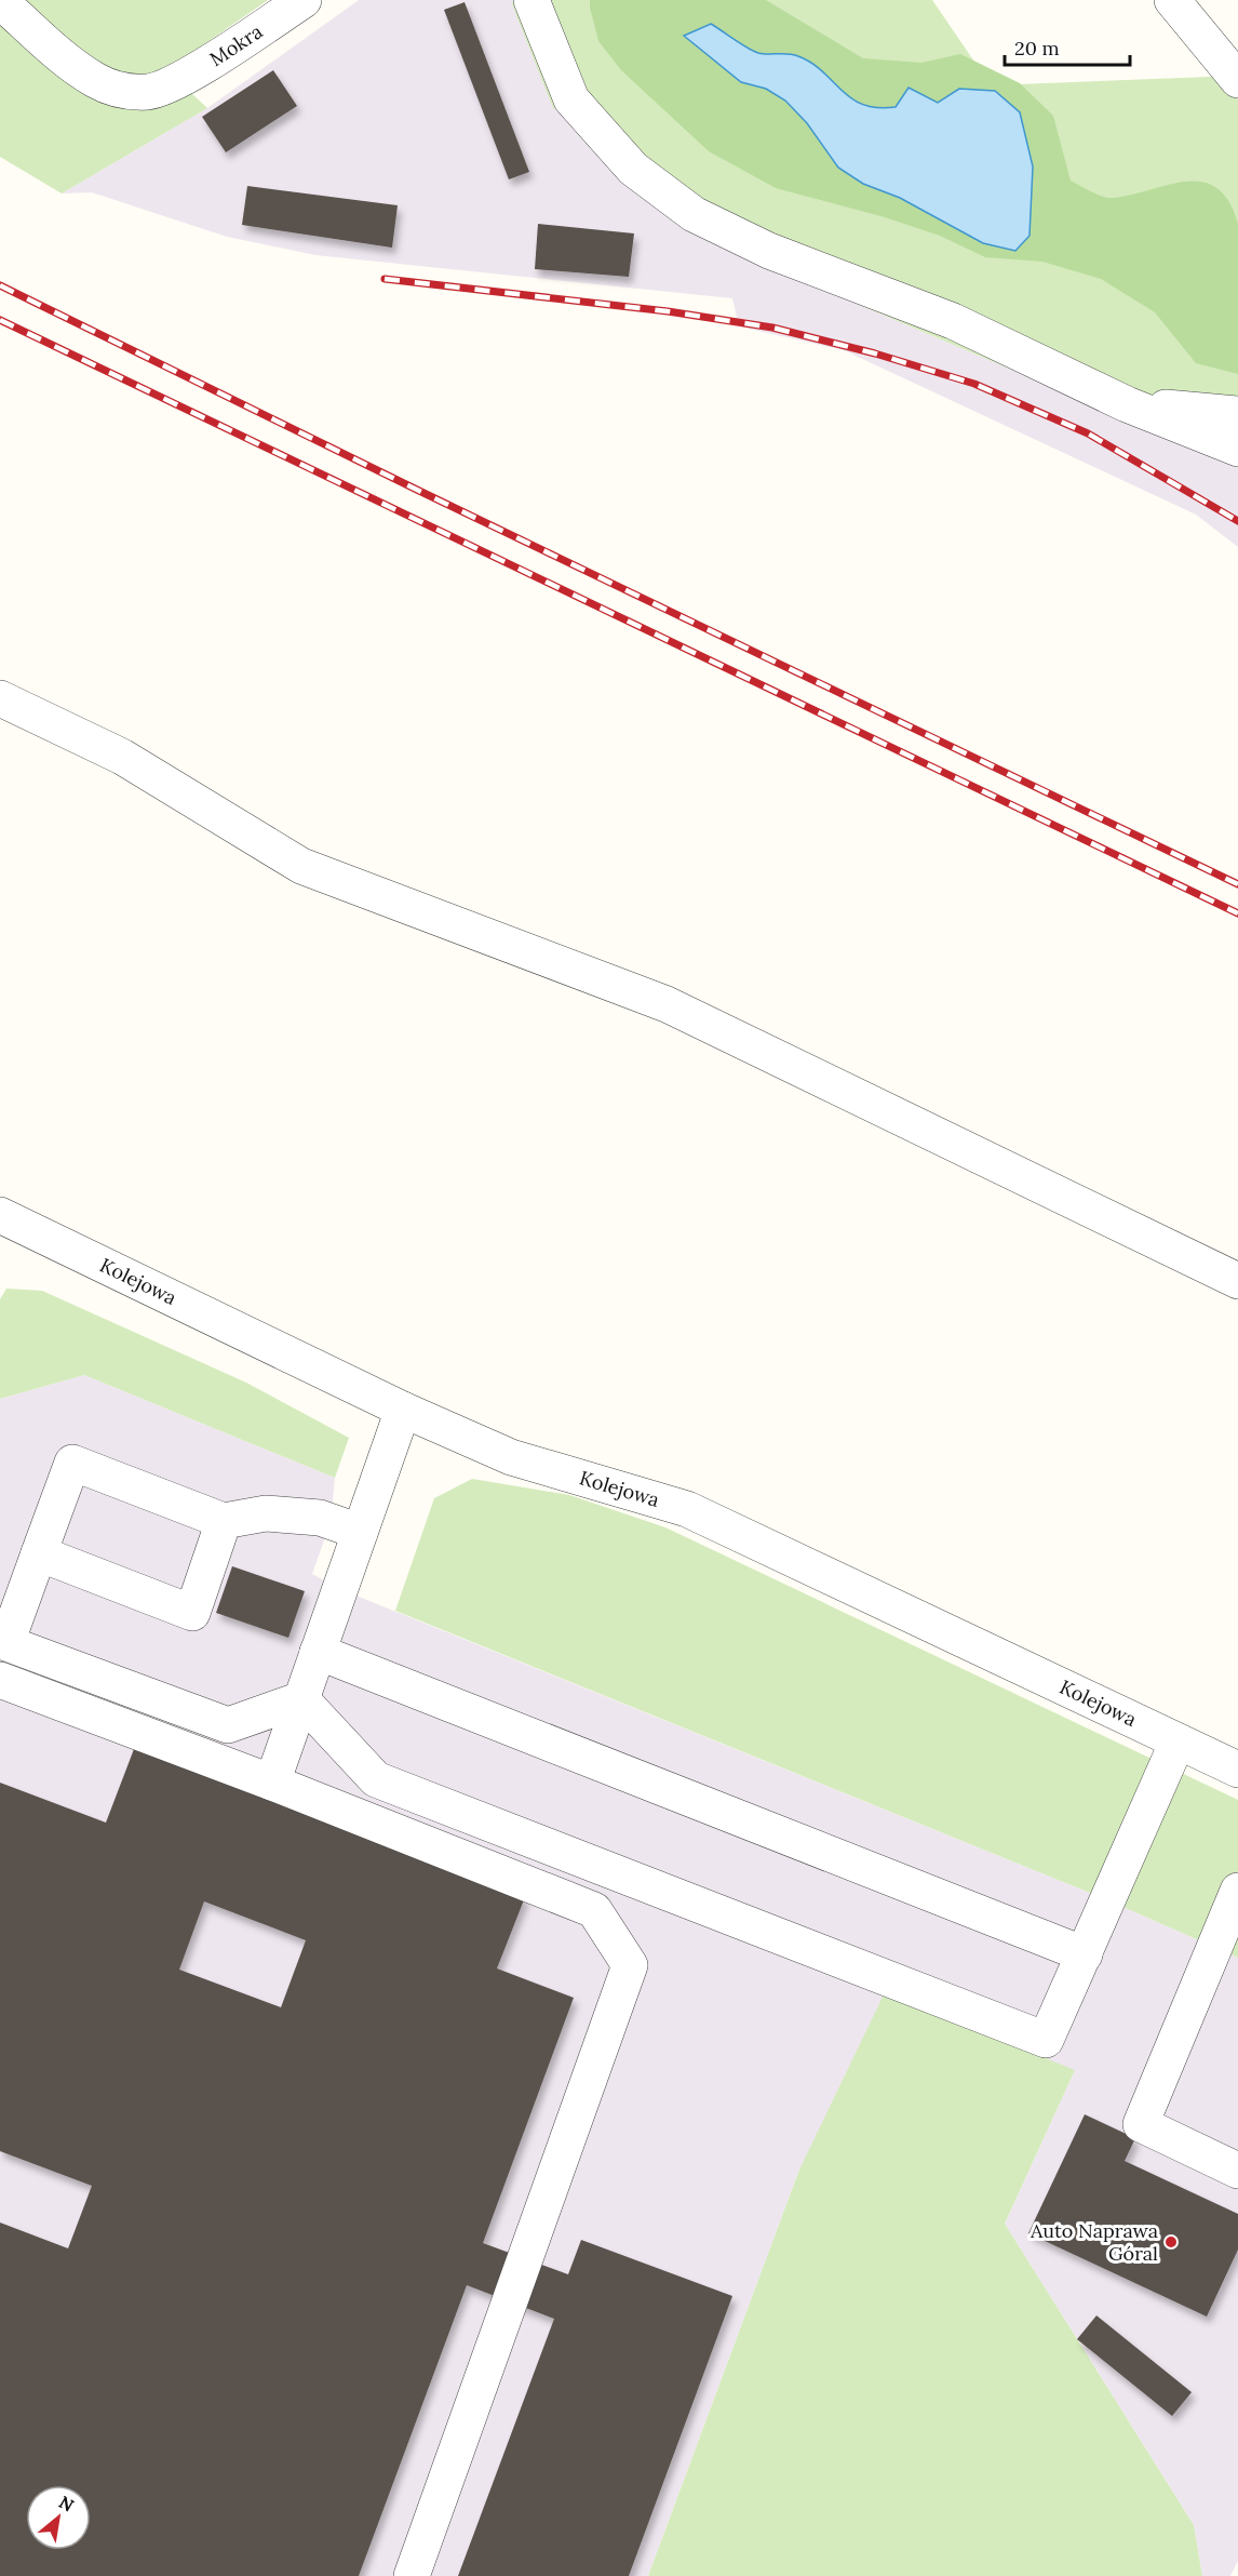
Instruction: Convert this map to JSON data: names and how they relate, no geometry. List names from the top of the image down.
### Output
{
  "streets": {
    "street": ["Mokra", "Kolejowa"]
  },
  "places": ["Auto Naprawa Góral"],
  "scale_bar": "20 m",
  "north": "top right"
}
